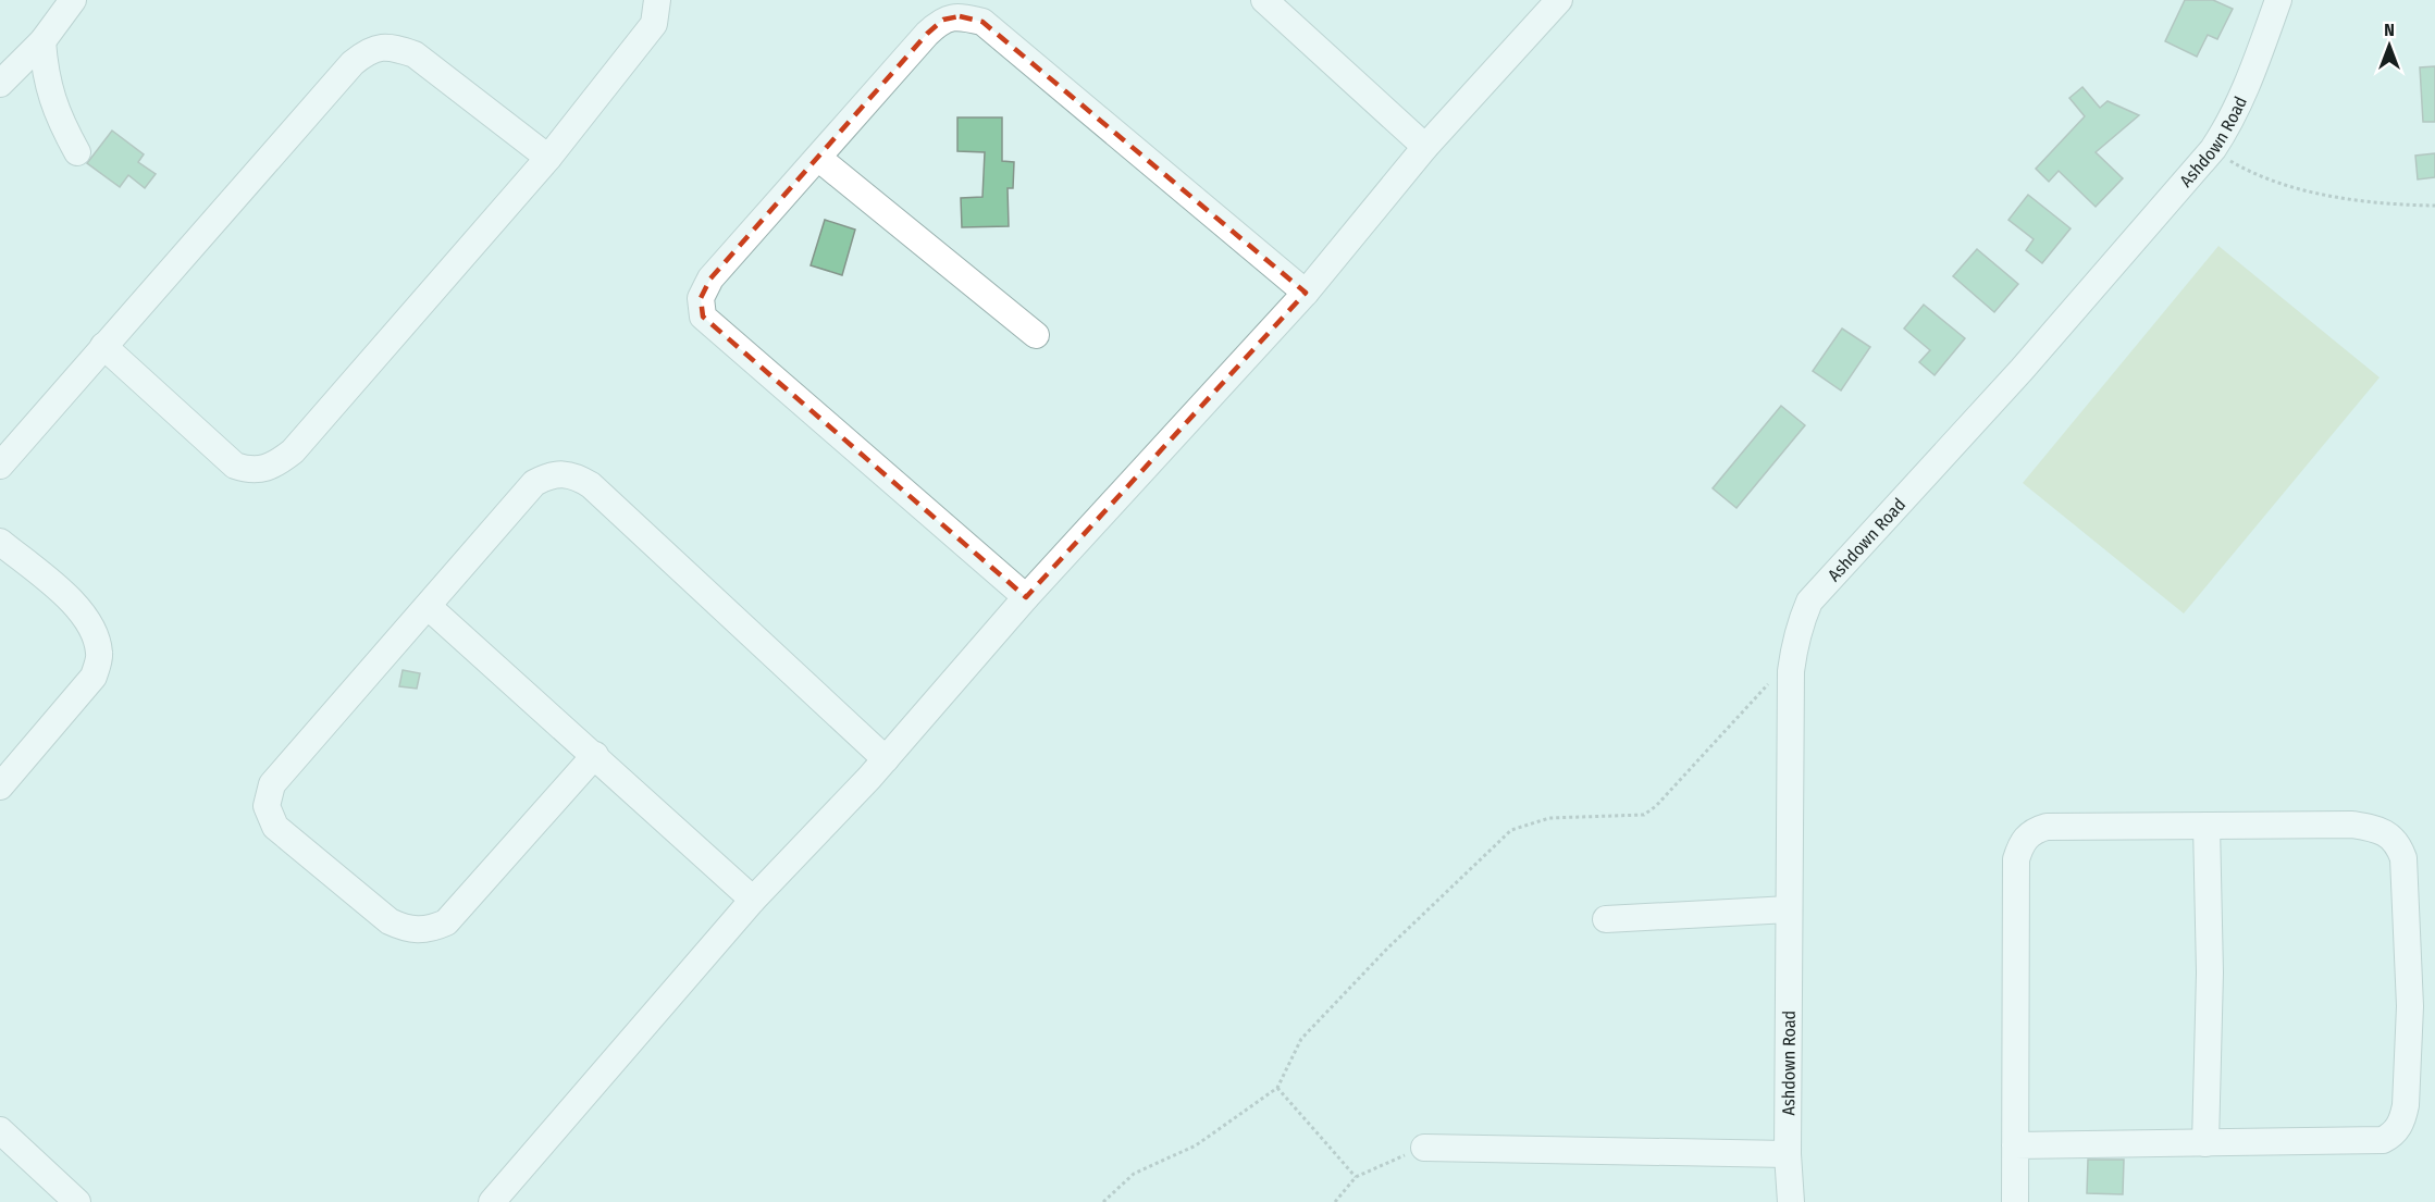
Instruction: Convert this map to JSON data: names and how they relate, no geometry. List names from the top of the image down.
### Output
{
  "streets": {
    "street": ["Ashdown Road"]
  },
  "north": "top"
}
